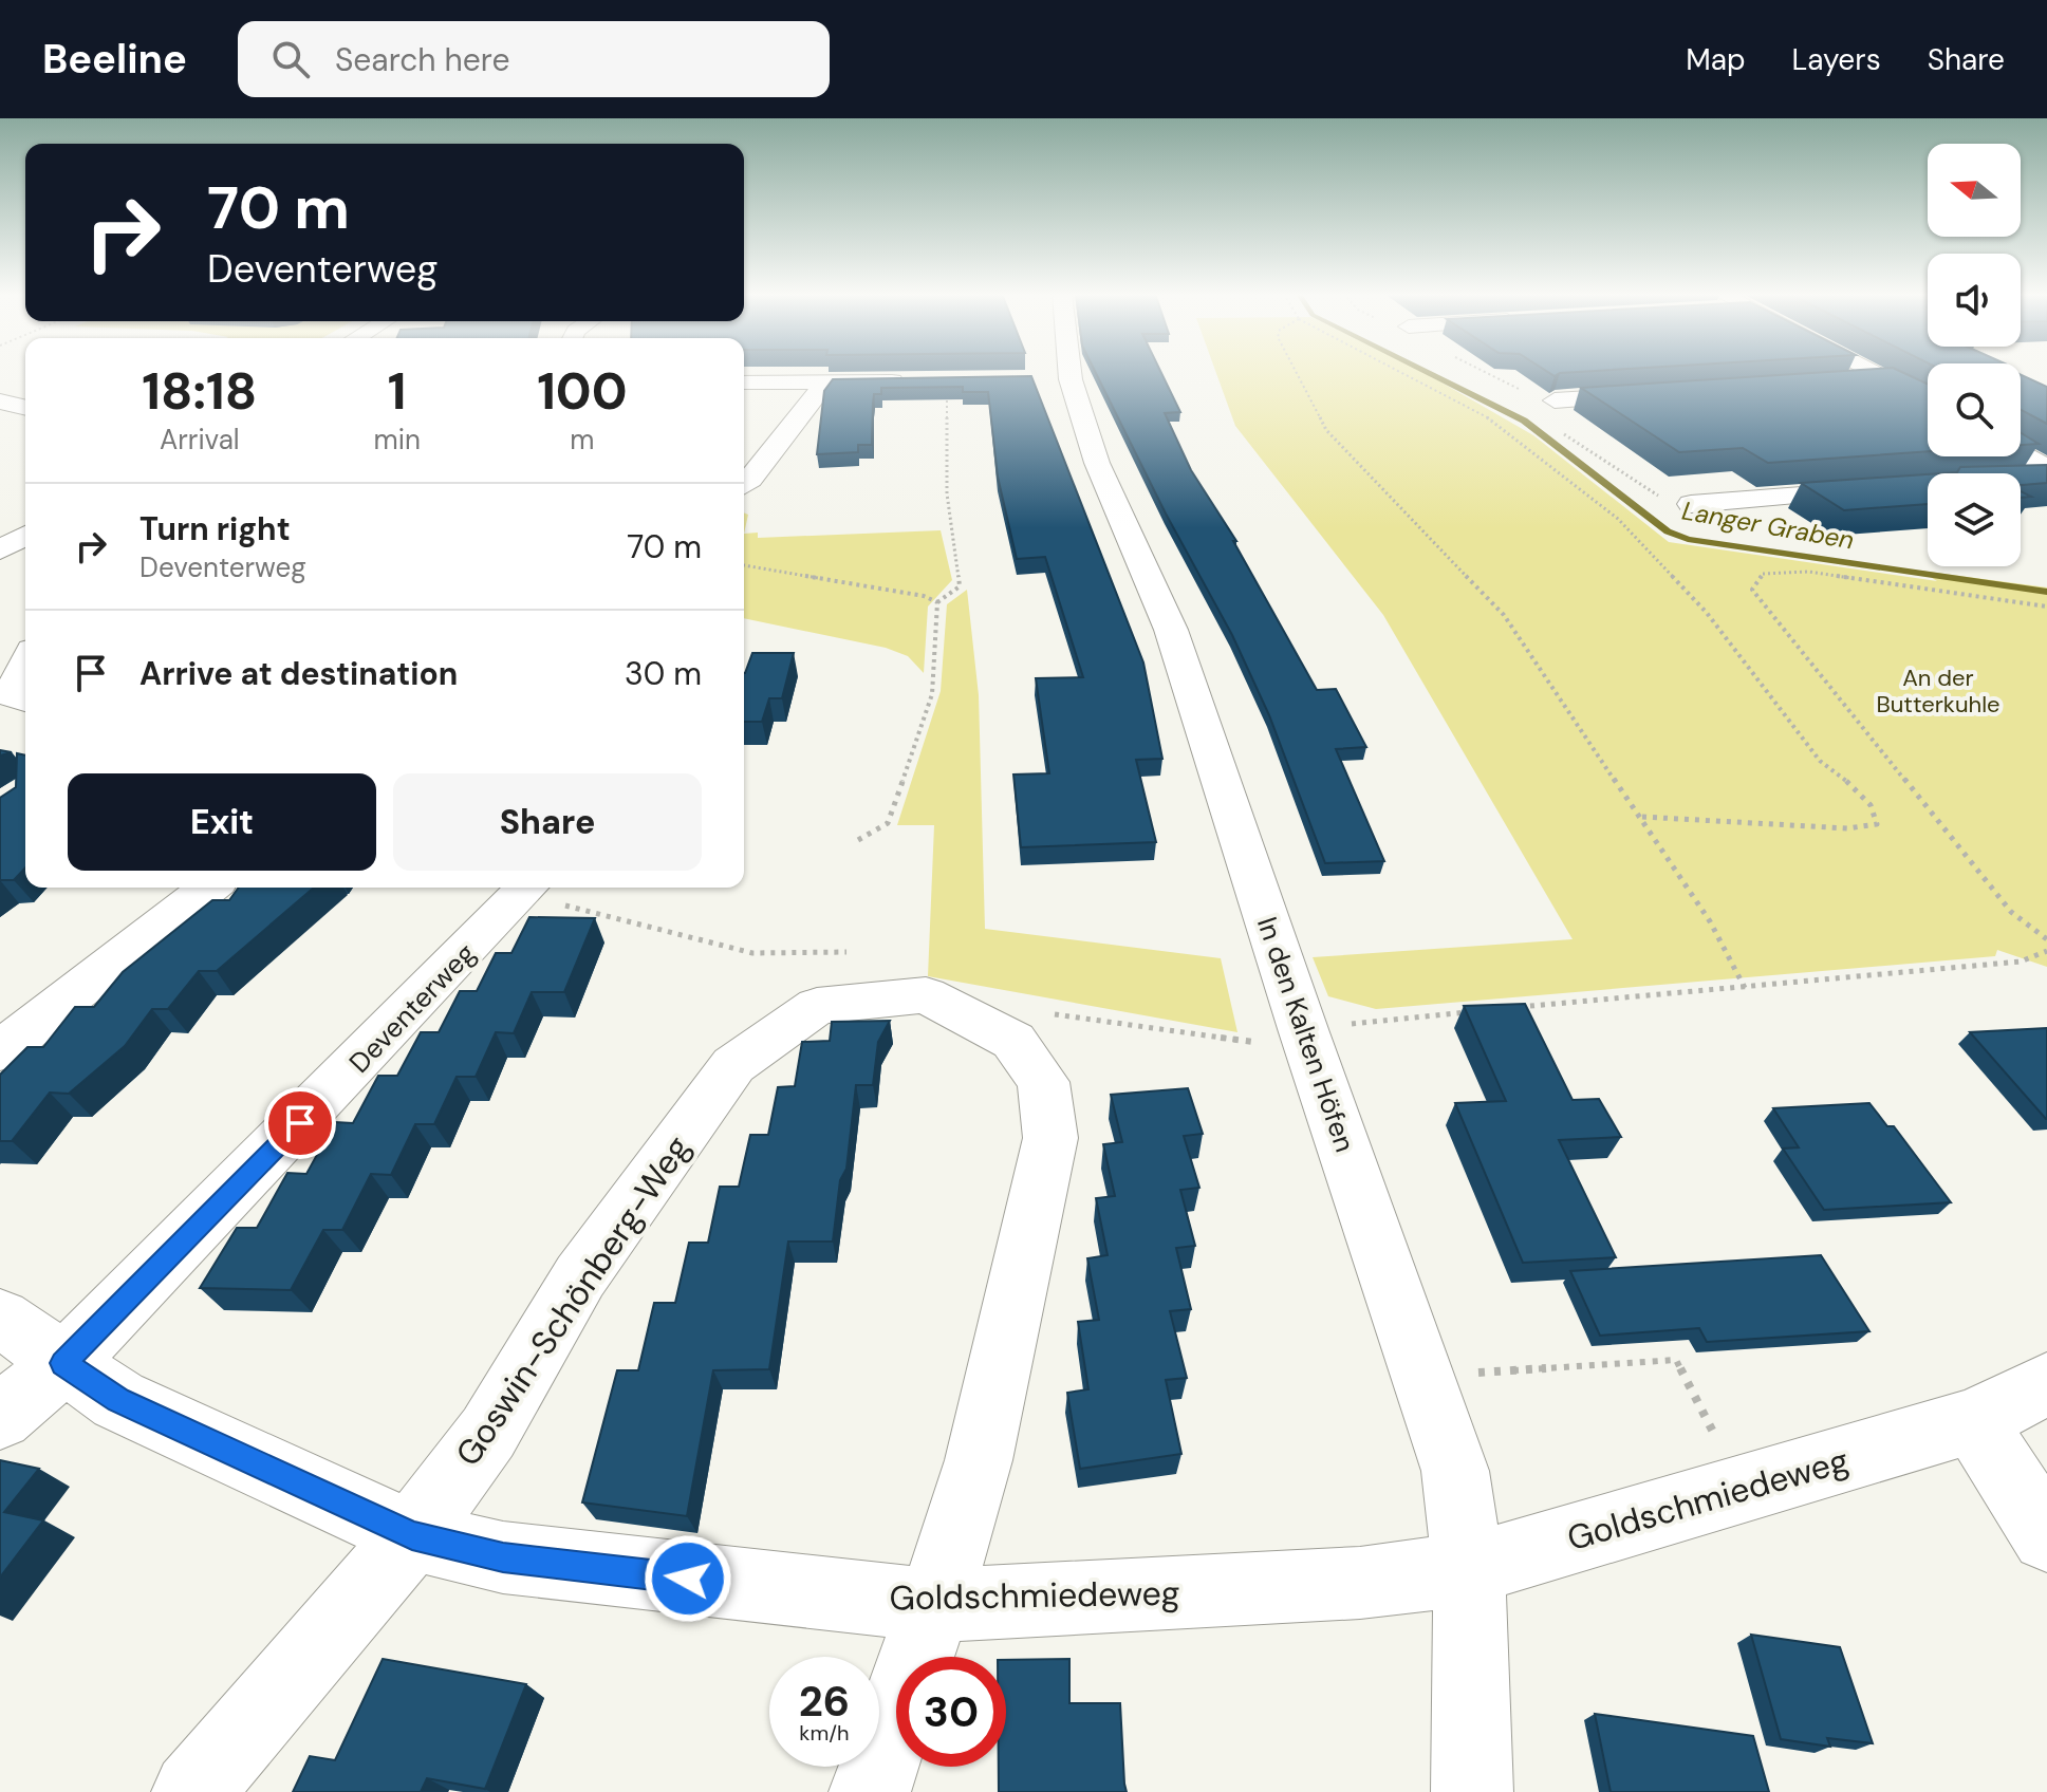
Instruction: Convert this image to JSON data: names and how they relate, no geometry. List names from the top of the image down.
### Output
{
  "streets": {
    "street": [
      "Deventerweg",
      "In den Kalten Höfen",
      "Goswin-Schönberg-Weg",
      "Goldschmiedeweg"
    ]
  },
  "crossings": [
    ["Deventerweg", "Goldschmiedeweg"],
    ["In den Kalten Höfen", "Goldschmiedeweg"],
    ["Goswin-Schönberg-Weg", "Goldschmiedeweg"]
  ],
  "water": ["Langer Graben"],
  "parks": ["An der Butterkuhle"],
  "north": "left",
  "page": {
    "header": "Beeline",
    "search": "Search here",
    "nav": ["Map", "Layers", "Share"],
    "turn": ["70 m", "Deventerweg"],
    "eta": [
      "18:18",
      "Arrival",
      "1",
      "min",
      "100",
      "m"
    ],
    "list": [
      {
        "name": "Turn right",
        "note": "Deventerweg",
        "value": "70 m"
      },
      {
        "name": "Arrive at destination",
        "value": "30 m"
      }
    ],
    "buttons": ["Exit", "Share"],
    "speed": "26 km/h",
    "limit": "30"
  }
}
